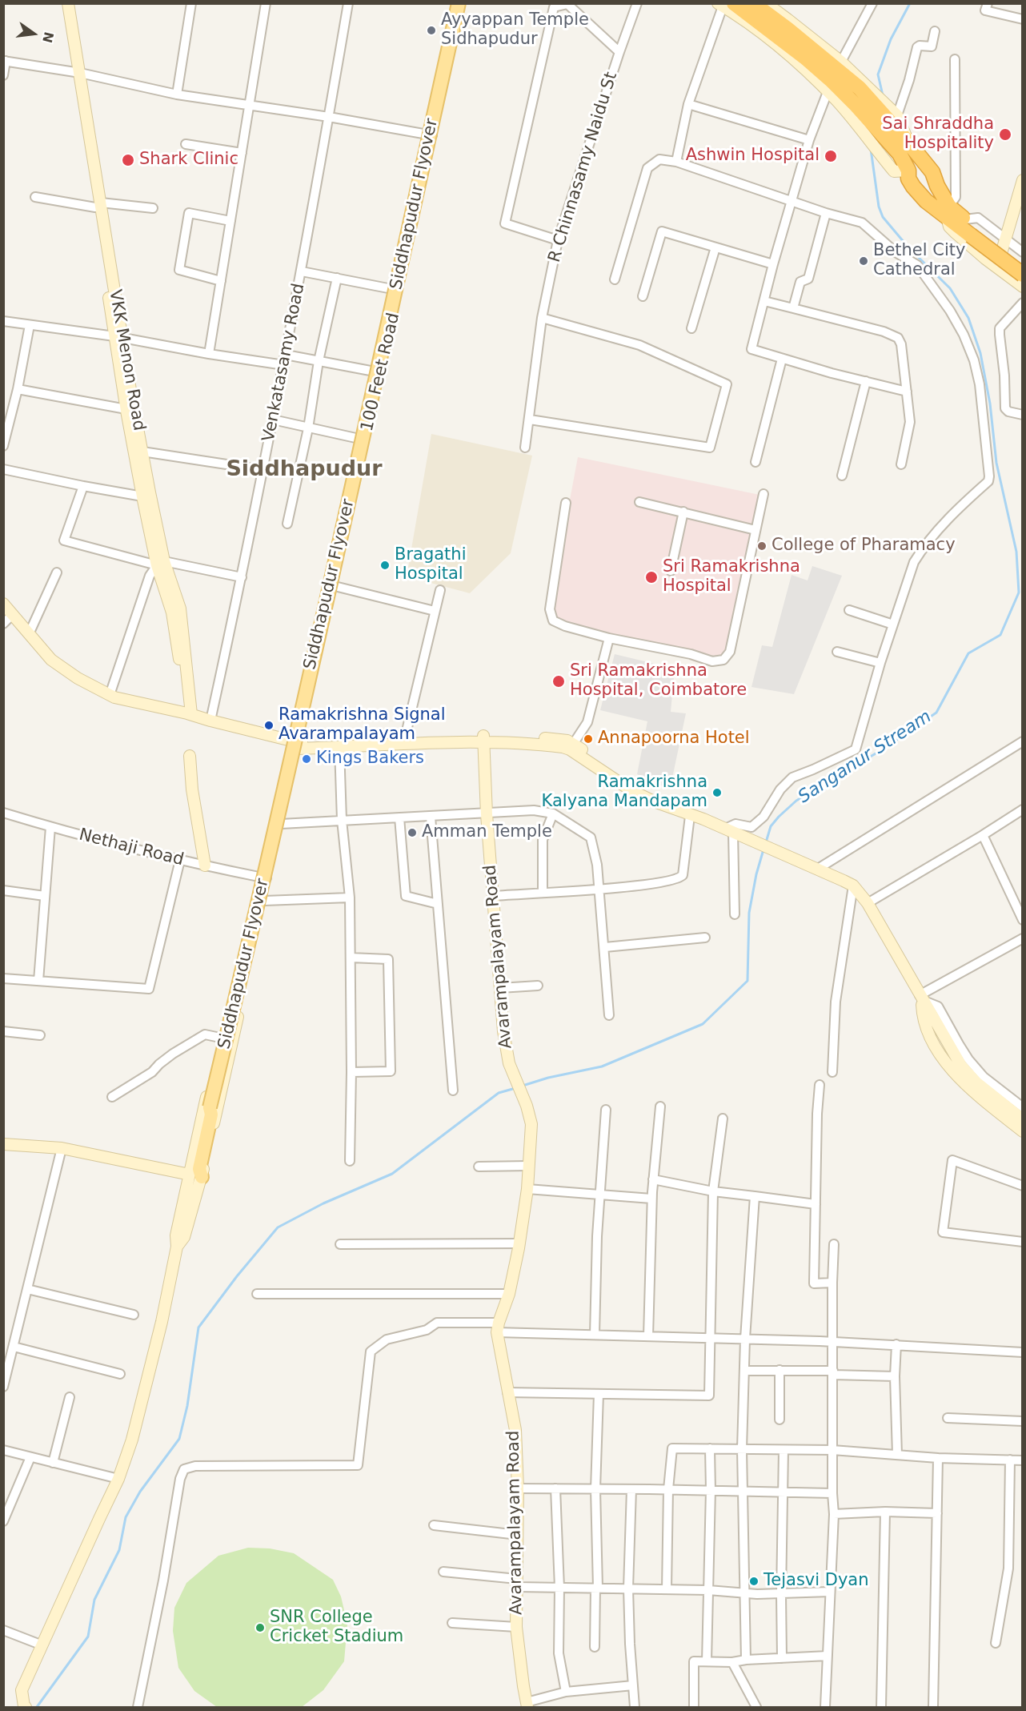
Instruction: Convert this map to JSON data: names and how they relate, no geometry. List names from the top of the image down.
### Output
{
  "streets": {
    "main road": ["Siddhapudur Flyover"],
    "street": [
      "R Chinnasamy Naidu St",
      "VKK Menon Road",
      "Venkatasamy Road",
      "100 Feet Road",
      "Nethaji Road",
      "Avarampalayam Road"
    ]
  },
  "districts": ["Siddhapudur"],
  "water": ["Sanganur Stream"],
  "places": [
    "Ayyappan Temple Sidhapudur",
    "Sai Shraddha Hospitality",
    "Ashwin Hospital",
    "Shark Clinic",
    "Bethel City Cathedral",
    "College of Pharamacy",
    "Bragathi Hospital",
    "Sri Ramakrishna Hospital",
    "Sri Ramakrishna Hospital, Coimbatore",
    "Ramakrishna Signal Avarampalayam",
    "Annapoorna Hotel",
    "Kings Bakers",
    "Ramakrishna Kalyana Mandapam",
    "Amman Temple",
    "Tejasvi Dyan",
    "SNR College Cricket Stadium"
  ],
  "north": "right"
}
